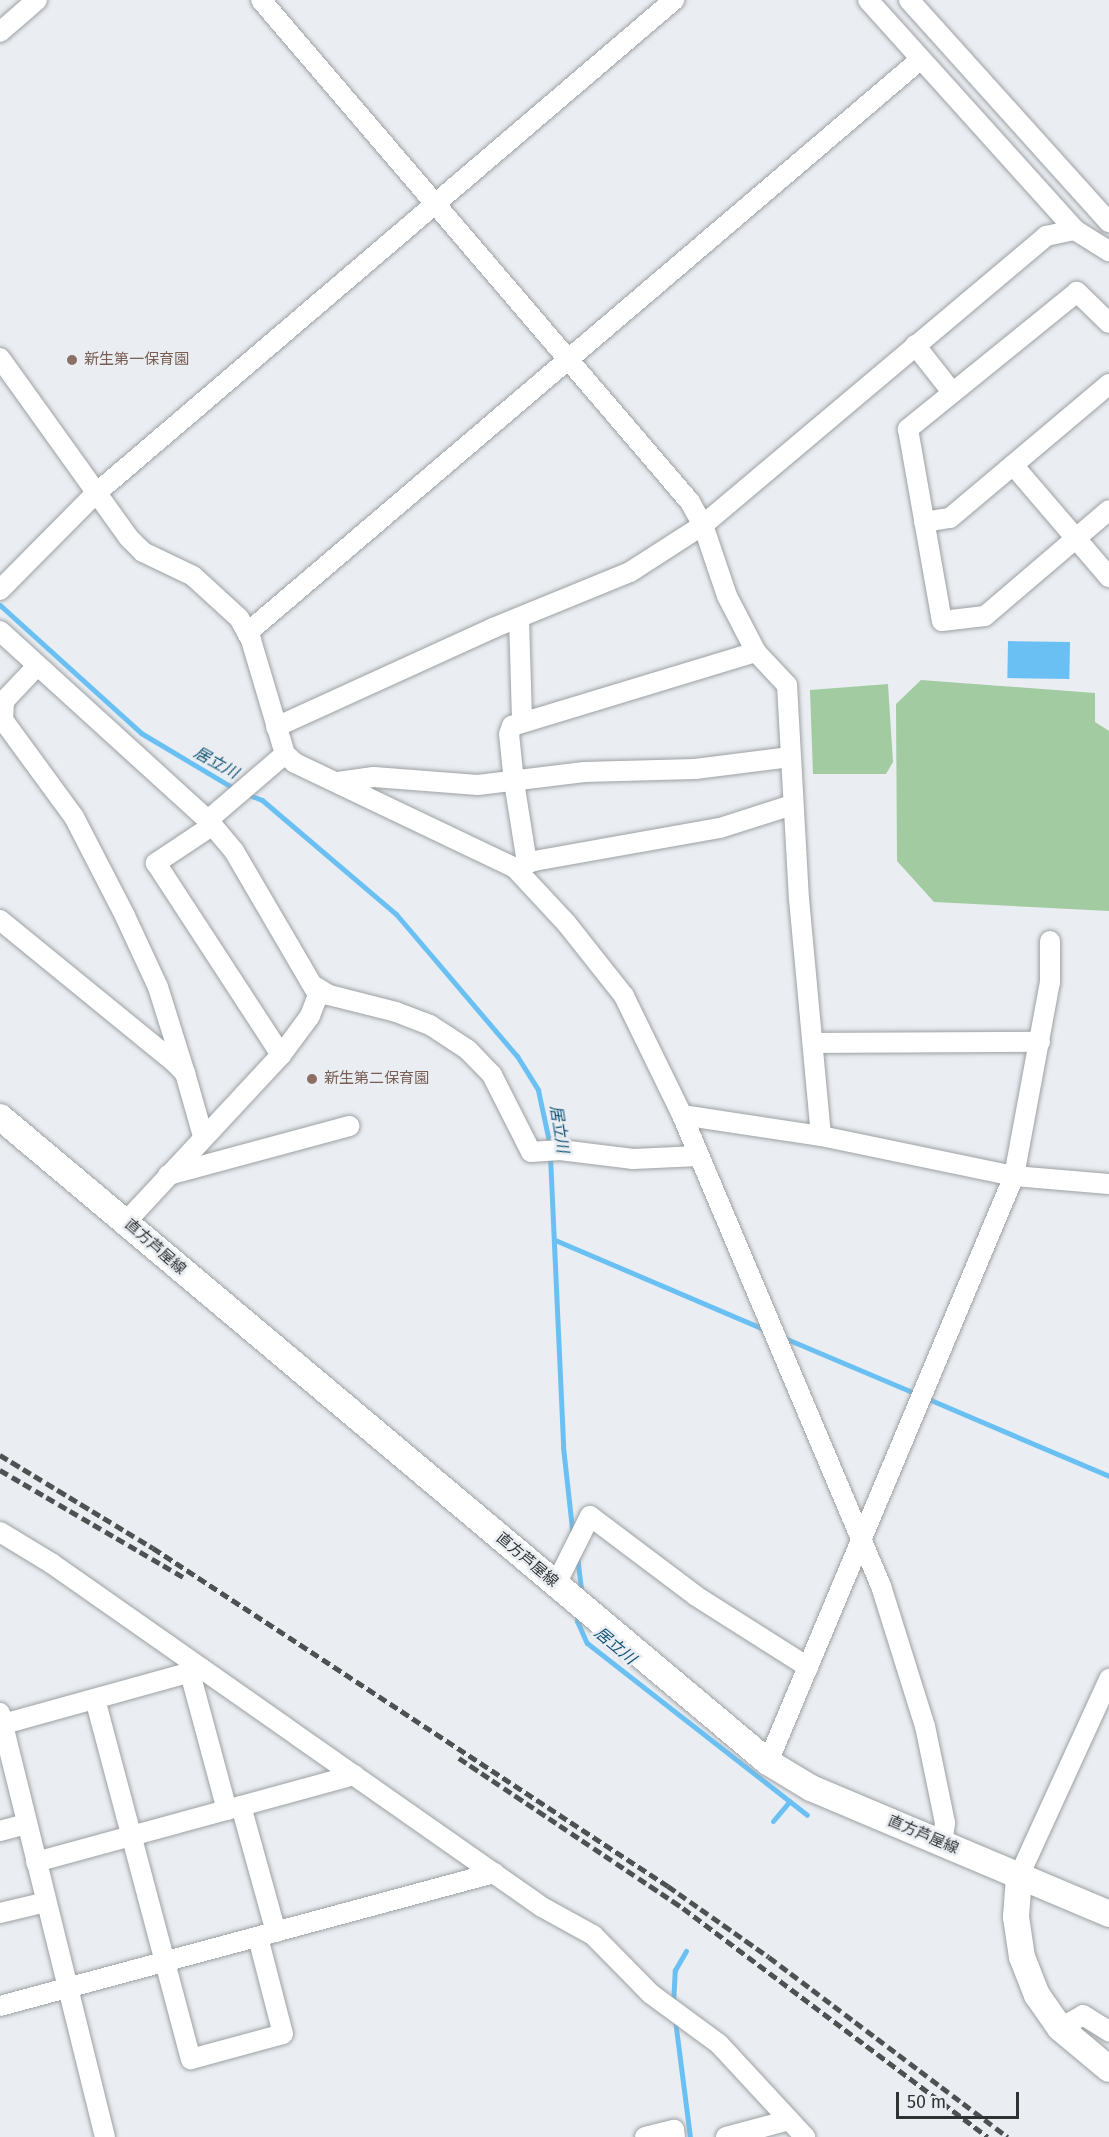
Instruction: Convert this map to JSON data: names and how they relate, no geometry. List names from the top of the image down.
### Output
{
  "streets": {
    "main road": ["直方芦屋線"]
  },
  "water": ["居立川"],
  "places": ["新生第一保育園", "新生第二保育園"],
  "scale_bar": "50 m"
}
